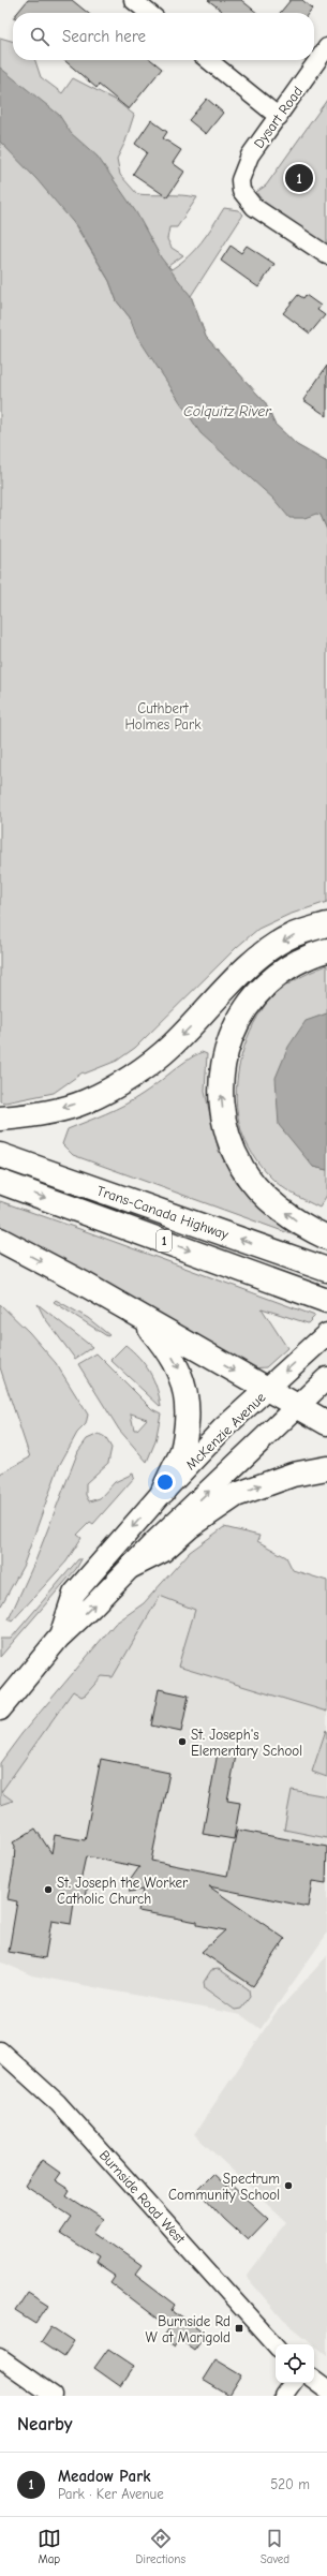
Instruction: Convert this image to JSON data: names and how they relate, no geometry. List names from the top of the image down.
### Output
{
  "streets": {
    "highway": ["Trans-Canada Highway", "1"],
    "main road": ["McKenzie Avenue"],
    "street": ["Dysart Road", "Burnside Road West"]
  },
  "water": ["Colquitz River"],
  "parks": ["Cuthbert Holmes Park"],
  "places": {
    "other": ["St. Joseph's Elementary School", "St. Joseph the Worker Catholic Church", "Spectrum Community School"],
    "transit": ["Burnside Rd W at Marigold"]
  },
  "page": {
    "search": "Search here",
    "pins": "1",
    "heading": "Nearby",
    "list": [
      {
        "mark": "1",
        "name": "Meadow Park",
        "note": "Park · Ker Avenue",
        "value": "520 m"
      }
    ],
    "nav": ["Map", "Directions", "Saved"]
  }
}
